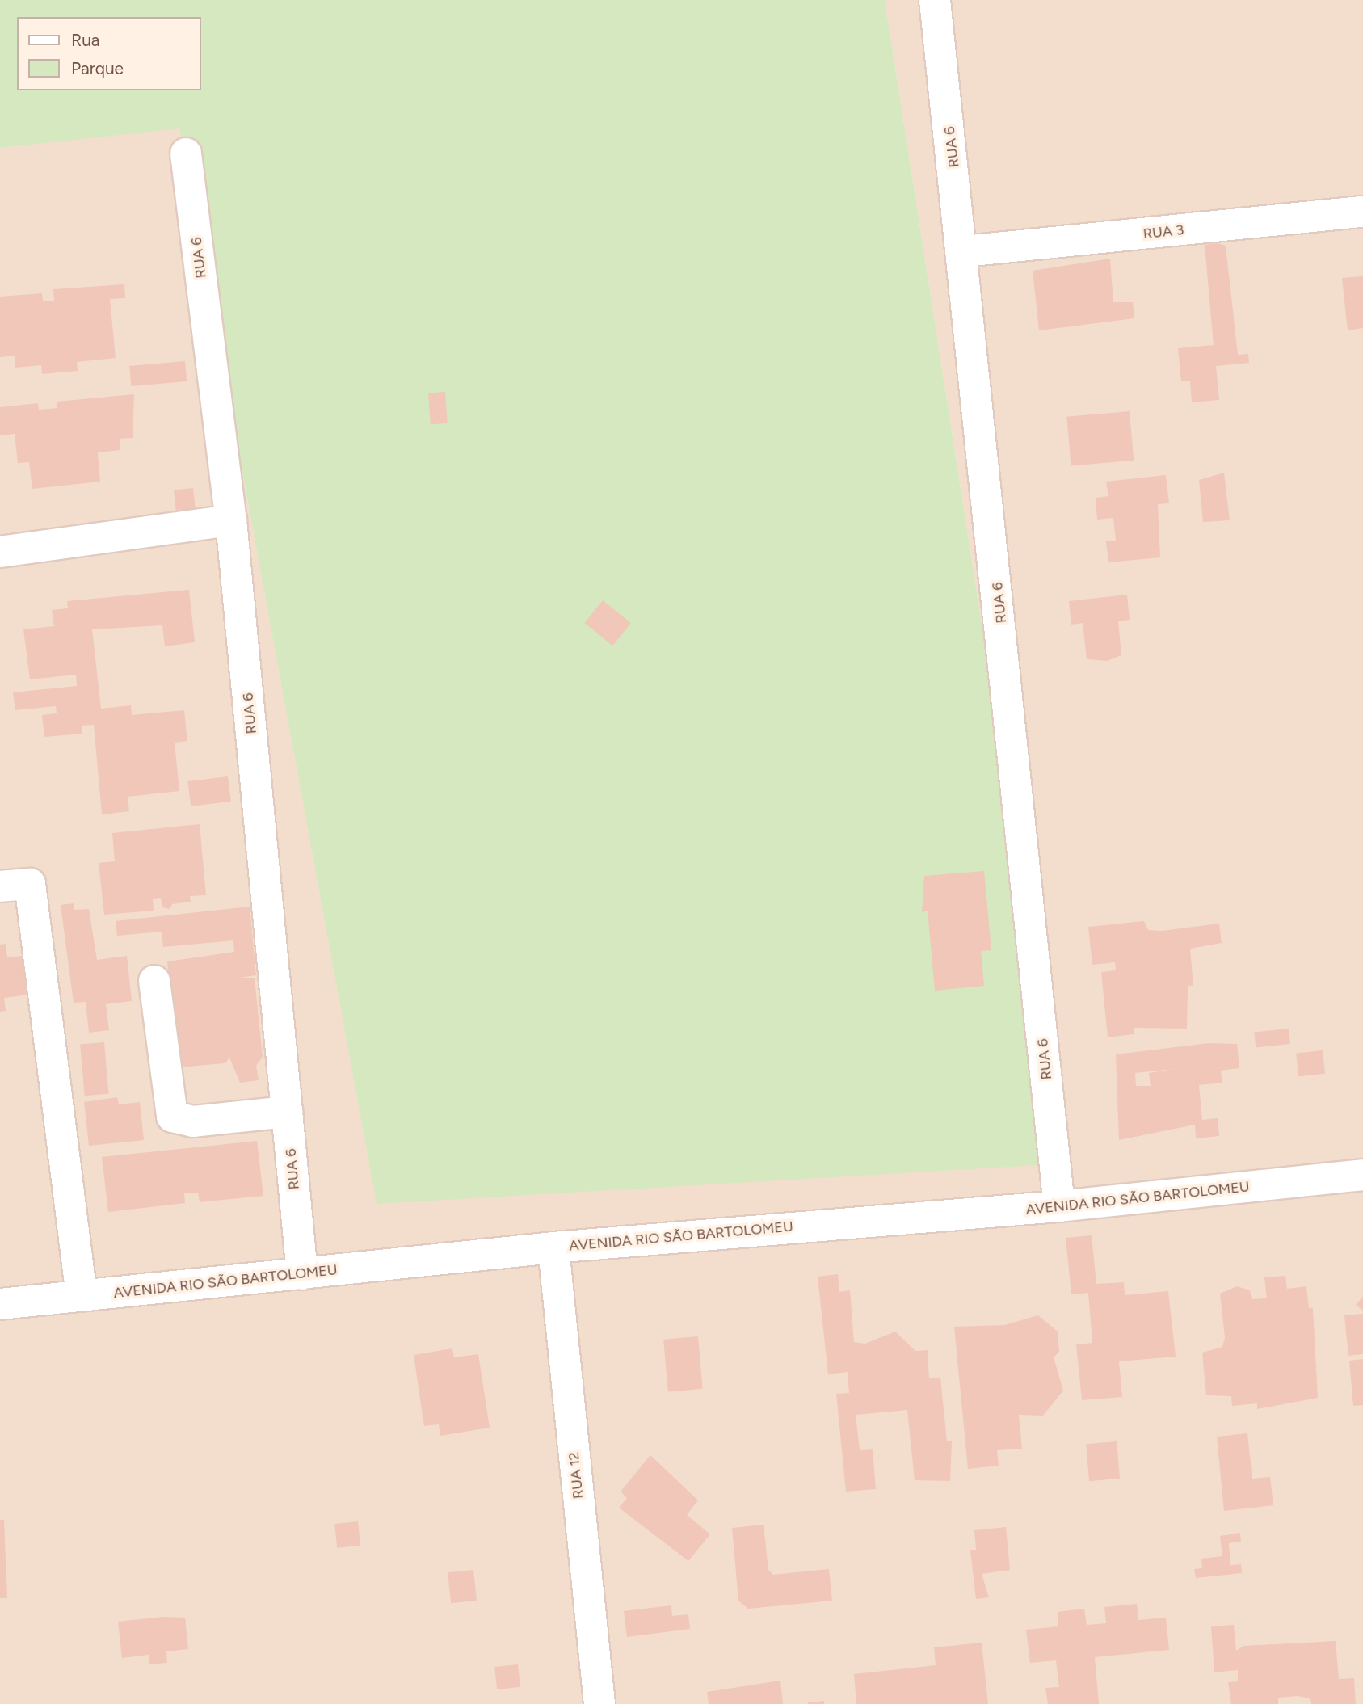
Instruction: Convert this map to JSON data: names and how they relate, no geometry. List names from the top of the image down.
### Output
{
  "streets": {
    "street": [
      "RUA 6",
      "RUA 3",
      "AVENIDA RIO SÃO BARTOLOMEU",
      "RUA 12"
    ]
  },
  "crossings": [
    ["RUA 6", "RUA 3"],
    ["RUA 6", "AVENIDA RIO SÃO BARTOLOMEU"],
    ["AVENIDA RIO SÃO BARTOLOMEU", "RUA 12"]
  ],
  "legend": ["Rua", "Parque"]
}
